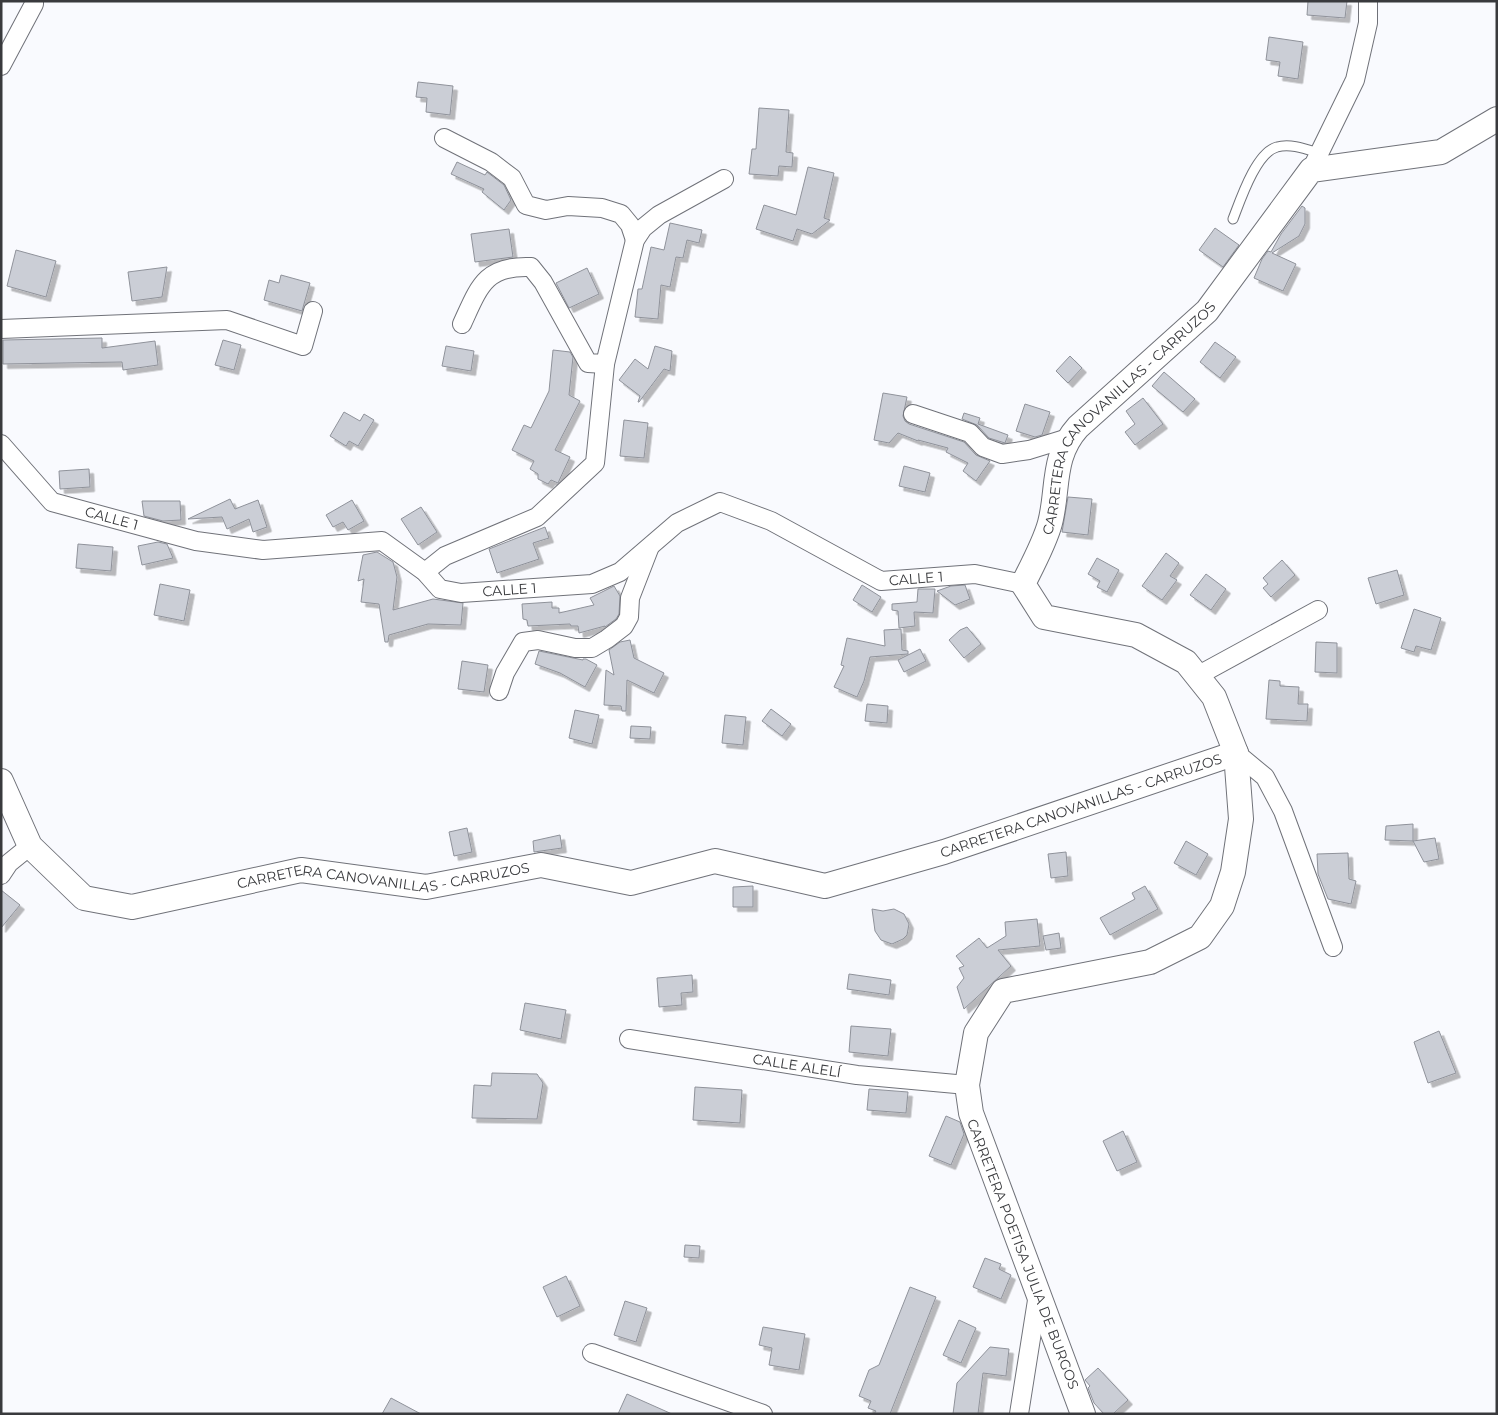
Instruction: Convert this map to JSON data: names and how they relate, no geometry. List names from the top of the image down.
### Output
{
  "streets": {
    "street": [
      "CARRETERA CANOVANILLAS - CARRUZOS",
      "CALLE 1",
      "CALLE ALELÍ",
      "CARRETERA POETISA JULIA DE BURGOS"
    ]
  },
  "crossings": [
    ["CARRETERA CANOVANILLAS - CARRUZOS", "CALLE 1"],
    ["CARRETERA CANOVANILLAS - CARRUZOS", "CARRETERA POETISA JULIA DE BURGOS"],
    ["CALLE ALELÍ", "CARRETERA POETISA JULIA DE BURGOS"]
  ]
}
